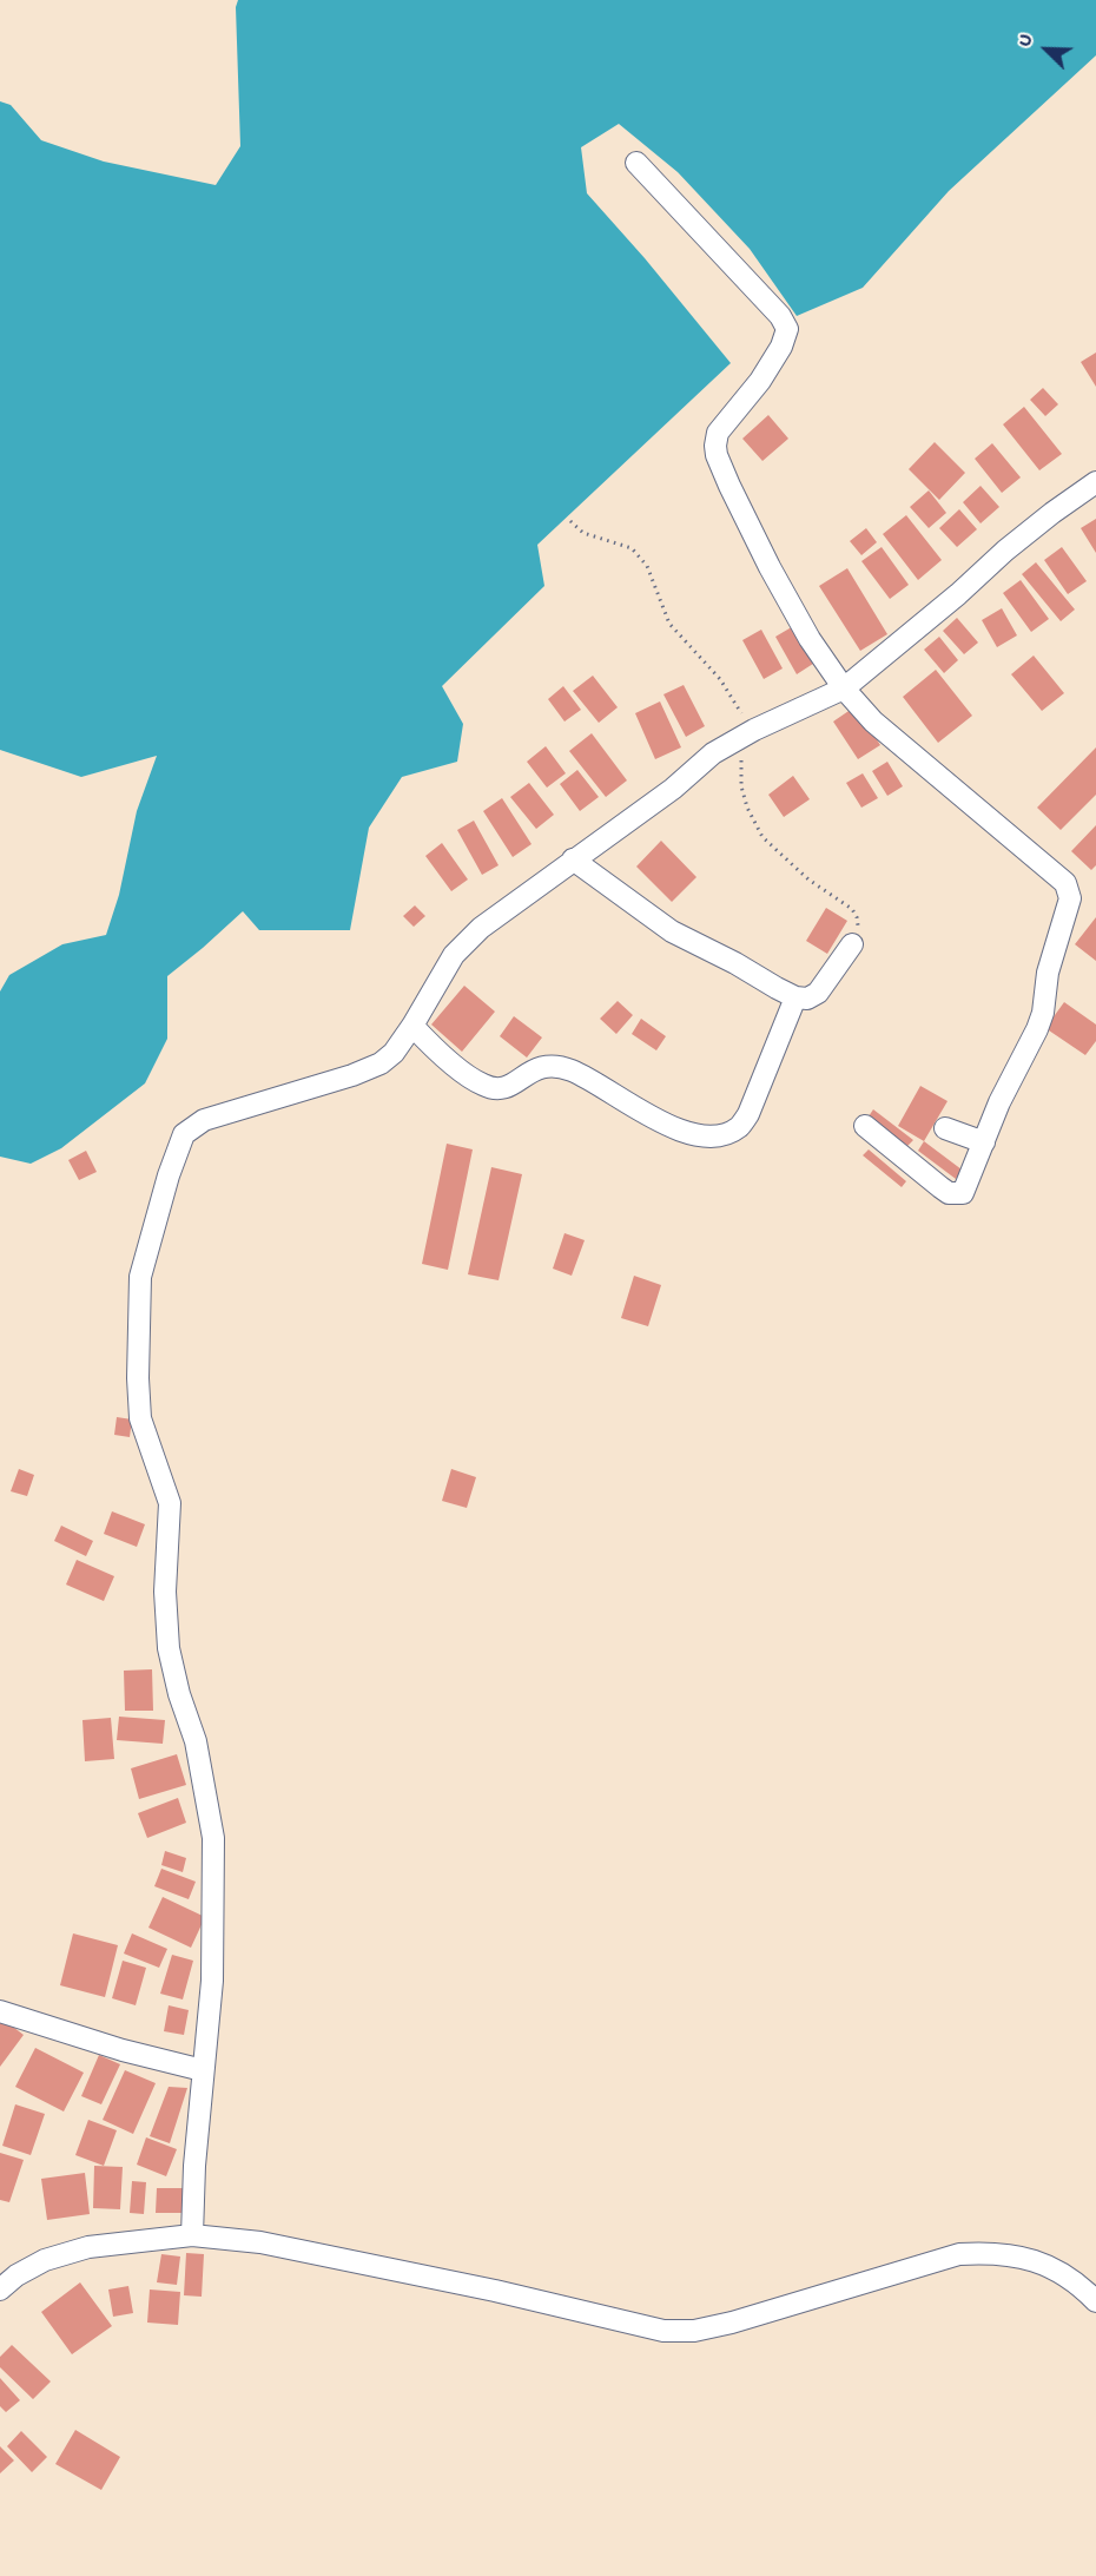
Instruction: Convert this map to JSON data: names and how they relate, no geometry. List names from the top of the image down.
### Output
{
  "north": "top left"
}
